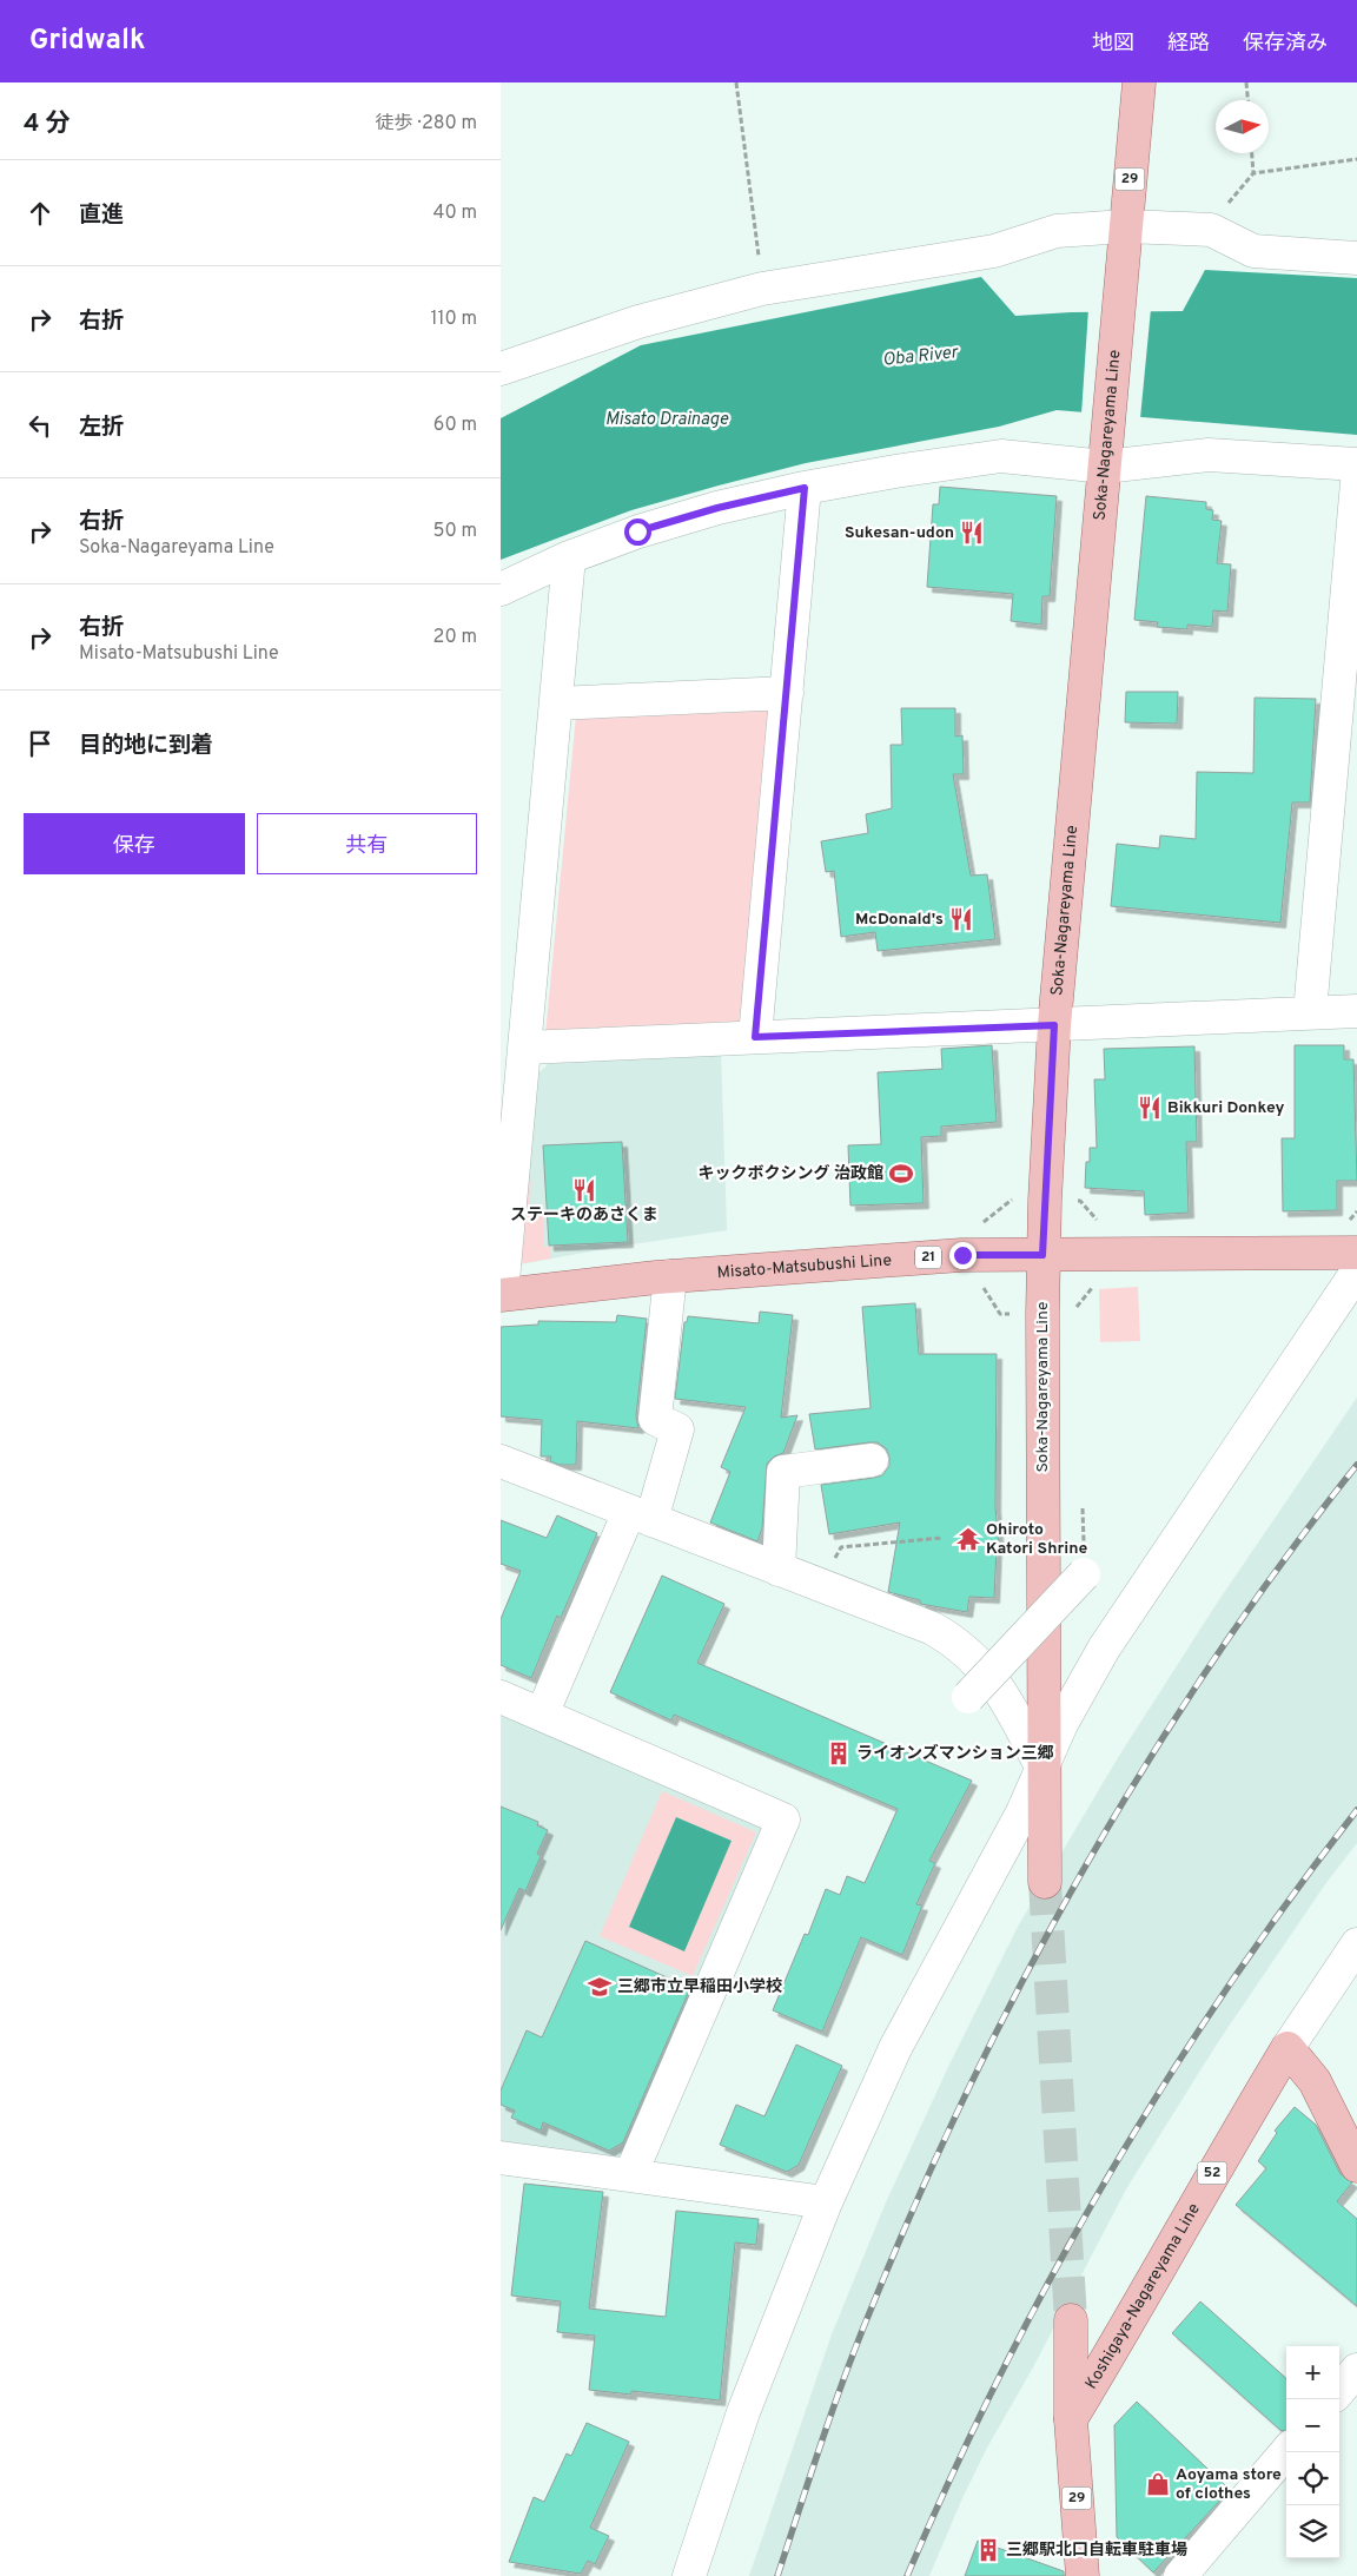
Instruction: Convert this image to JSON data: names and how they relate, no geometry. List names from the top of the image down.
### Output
{
  "streets": {
    "main road": [
      "29",
      "Soka-Nagareyama Line",
      "21",
      "Misato-Matsubushi Line",
      "52",
      "Koshigaya-Nagareyama Line"
    ]
  },
  "crossings": [
    ["29", "Koshigaya-Nagareyama Line"],
    ["Soka-Nagareyama Line", "Misato-Matsubushi Line"]
  ],
  "water": ["Oba River", "Misato Drainage"],
  "places": {
    "restaurant": [
      "Sukesan-udon",
      "McDonald's",
      "Bikkuri Donkey",
      "ステーキのあさくま"
    ],
    "sports": ["キックボクシング 治政館"],
    "temple": ["Ohiroto Katori Shrine"],
    "building": ["ライオンズマンション三郷", "三郷駅北口自転車駐車場"],
    "school or university": ["三郷市立早稲田小学校"],
    "shop": ["Aoyama store of clothes"]
  },
  "north": "right",
  "page": {
    "header": "Gridwalk",
    "nav": ["地図", "経路", "保存済み"],
    "heading": ["4 分", "徒歩 · 280 m"],
    "list": [
      ["直進", "40 m"],
      ["右折", "110 m"],
      ["左折", "60 m"],
      ["右折", "Soka-Nagareyama Line", "50 m"],
      ["右折", "Misato-Matsubushi Line", "20 m"],
      "目的地に到着"
    ],
    "buttons": ["保存", "共有"],
    "map_buttons": ["+", "−"]
  }
}
